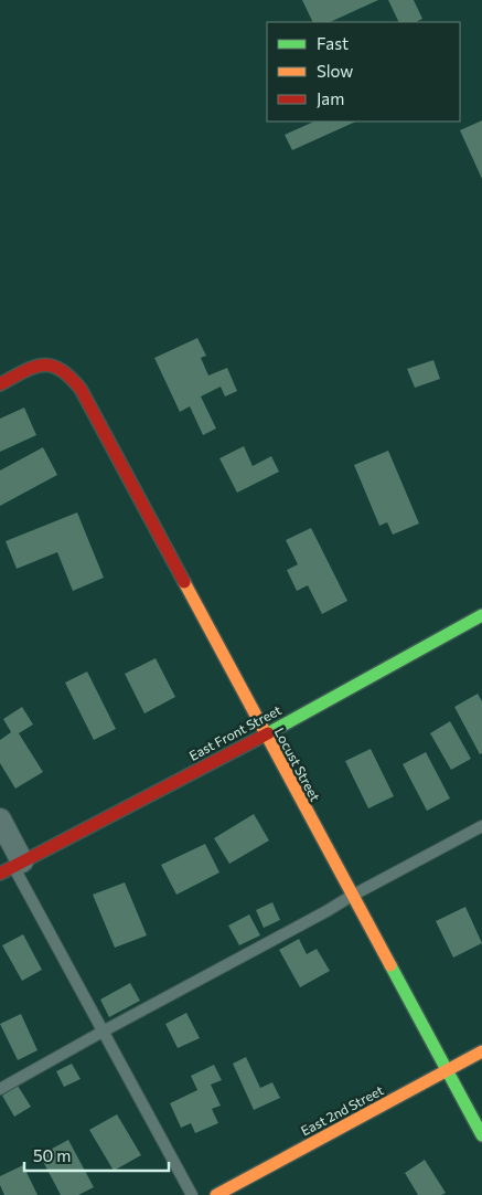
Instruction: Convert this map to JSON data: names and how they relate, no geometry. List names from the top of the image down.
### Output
{
  "streets": {
    "street": ["East Front Street", "Locust Street", "East 2nd Street"]
  },
  "crossings": [
    ["East Front Street", "Locust Street"],
    ["Locust Street", "East 2nd Street"]
  ],
  "legend": ["Fast", "Slow", "Jam"],
  "scale_bar": "50 m"
}
